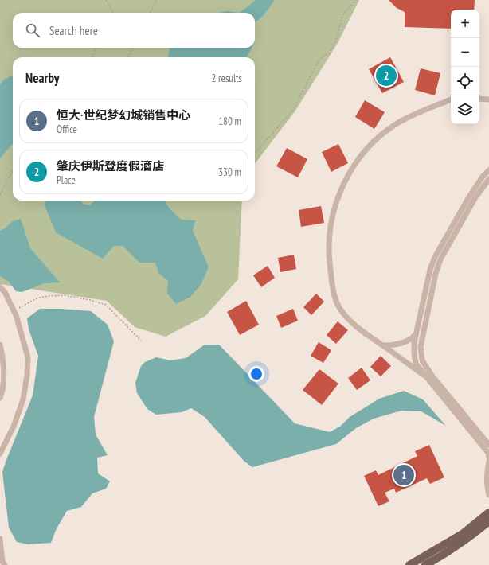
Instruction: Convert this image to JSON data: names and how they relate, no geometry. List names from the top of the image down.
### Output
{
  "page": {
    "map_buttons": ["+", "−"],
    "search": "Search here",
    "heading": ["Nearby", "2 results"],
    "pins": ["2", "1"],
    "list": [
      {
        "mark": "1",
        "name": "恒大·世纪梦幻城销售中心",
        "note": "Office",
        "value": "180 m"
      },
      {
        "mark": "2",
        "name": "肇庆伊斯登度假酒店",
        "note": "Place",
        "value": "330 m"
      }
    ]
  }
}
